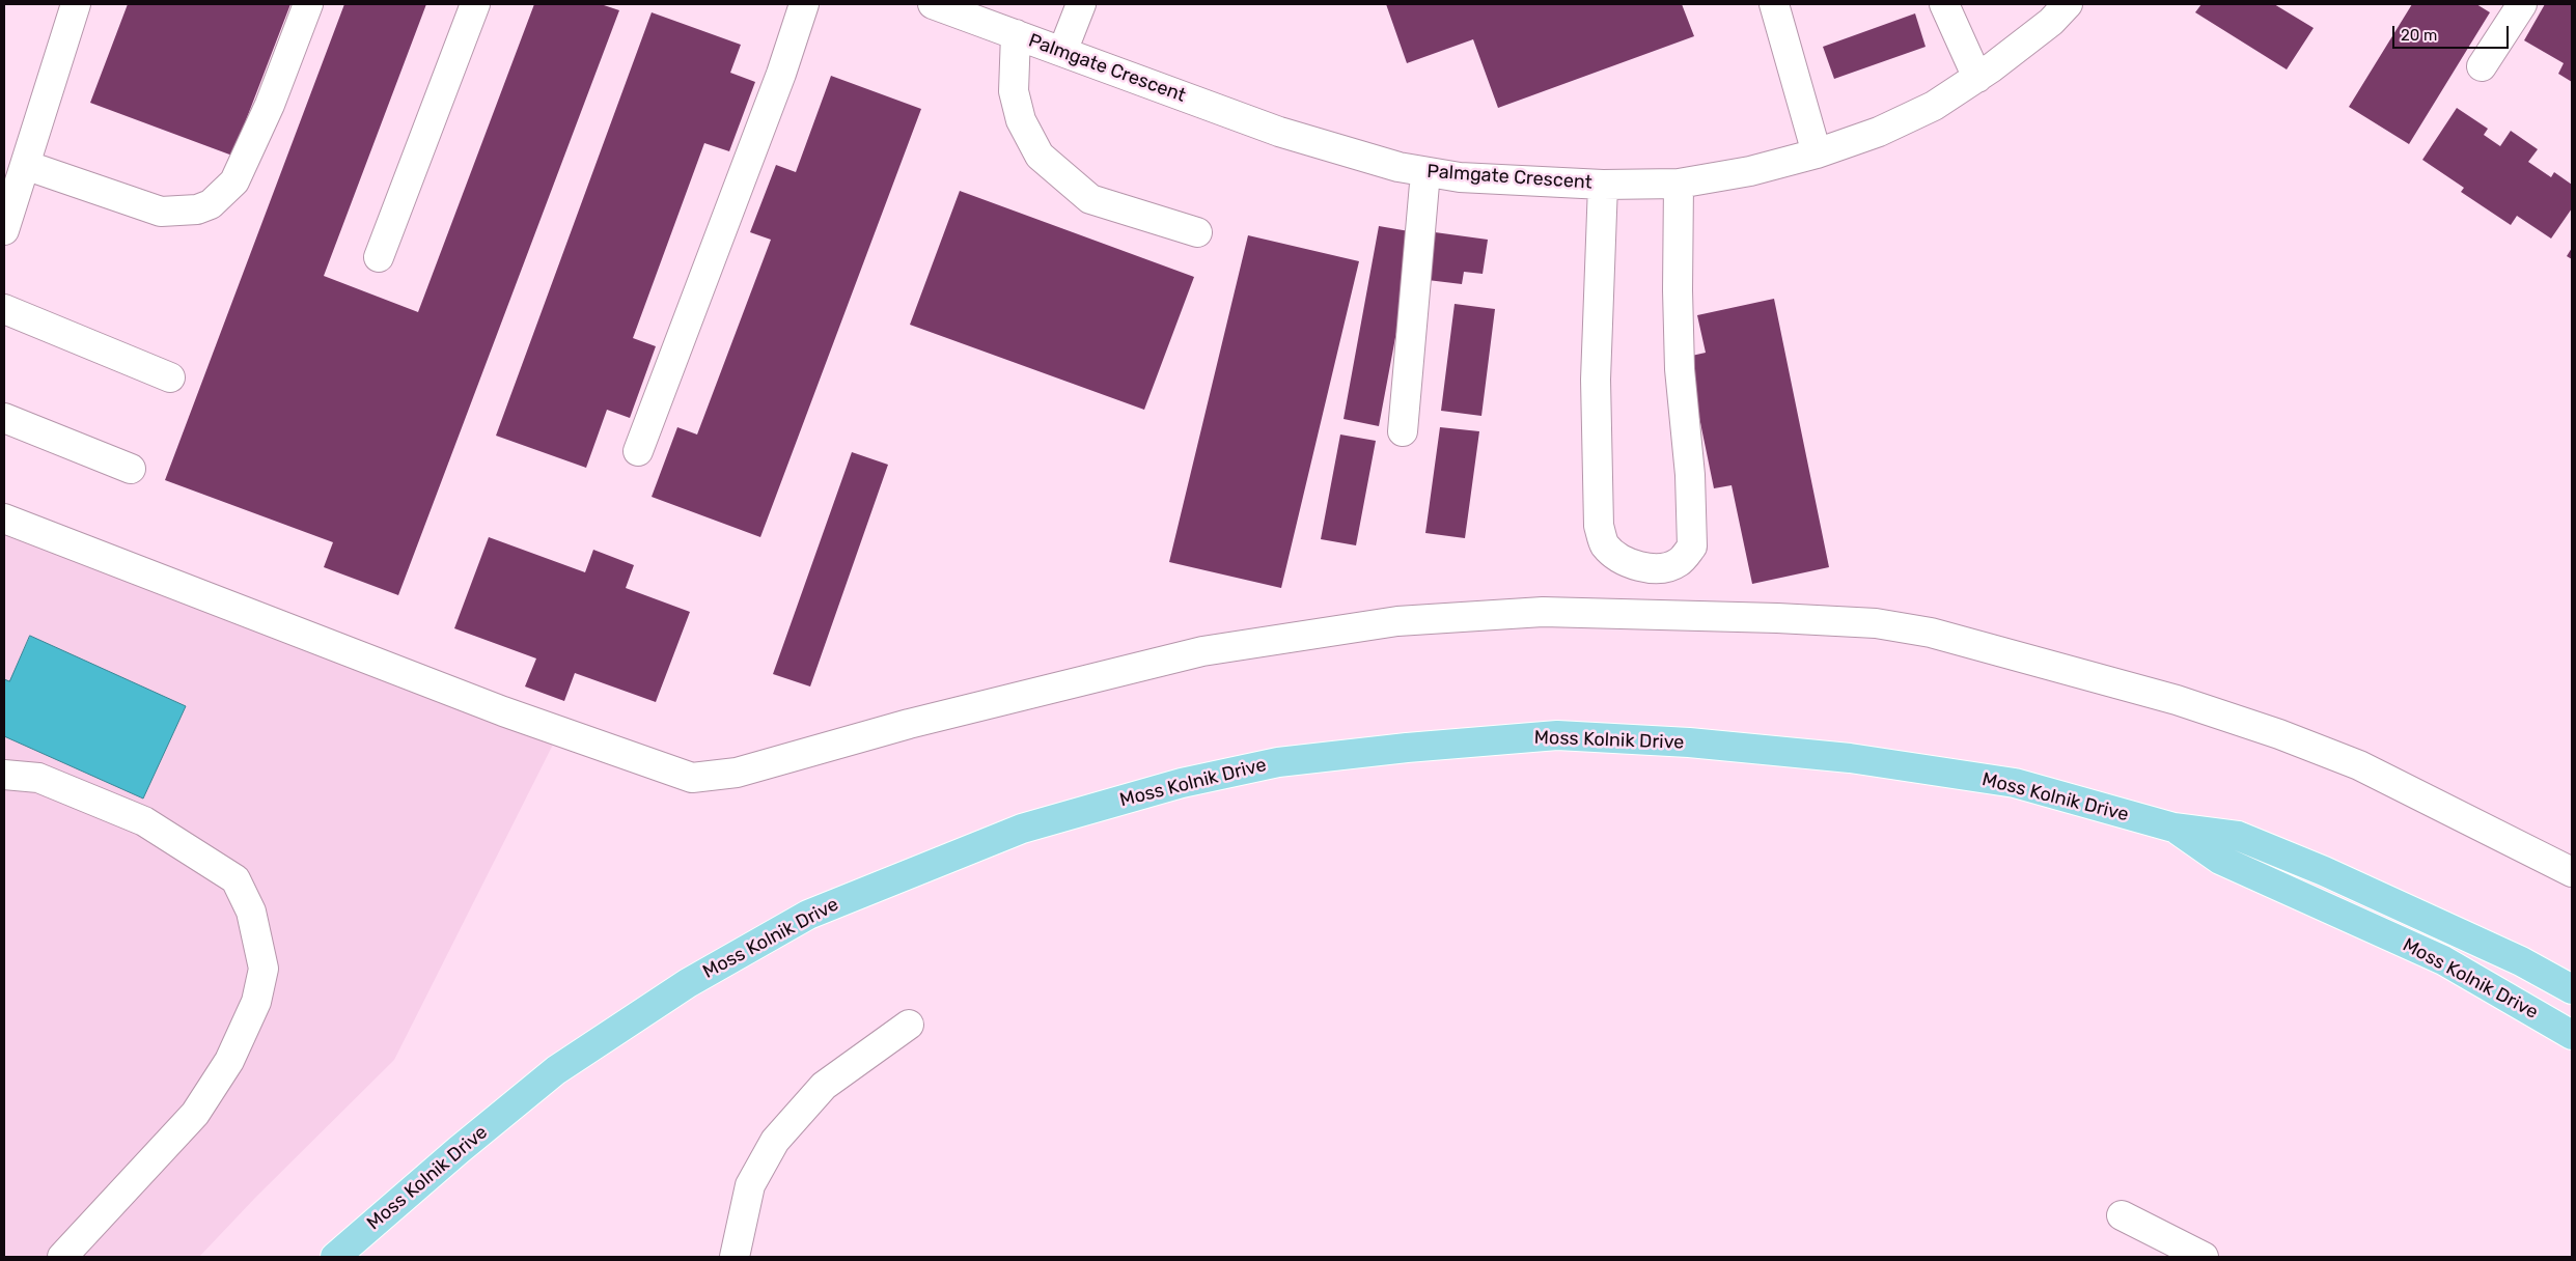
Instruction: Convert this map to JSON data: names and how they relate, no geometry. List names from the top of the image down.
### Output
{
  "streets": {
    "main road": ["Moss Kolnik Drive"],
    "street": ["Palmgate Crescent"]
  },
  "scale_bar": "20 m"
}
